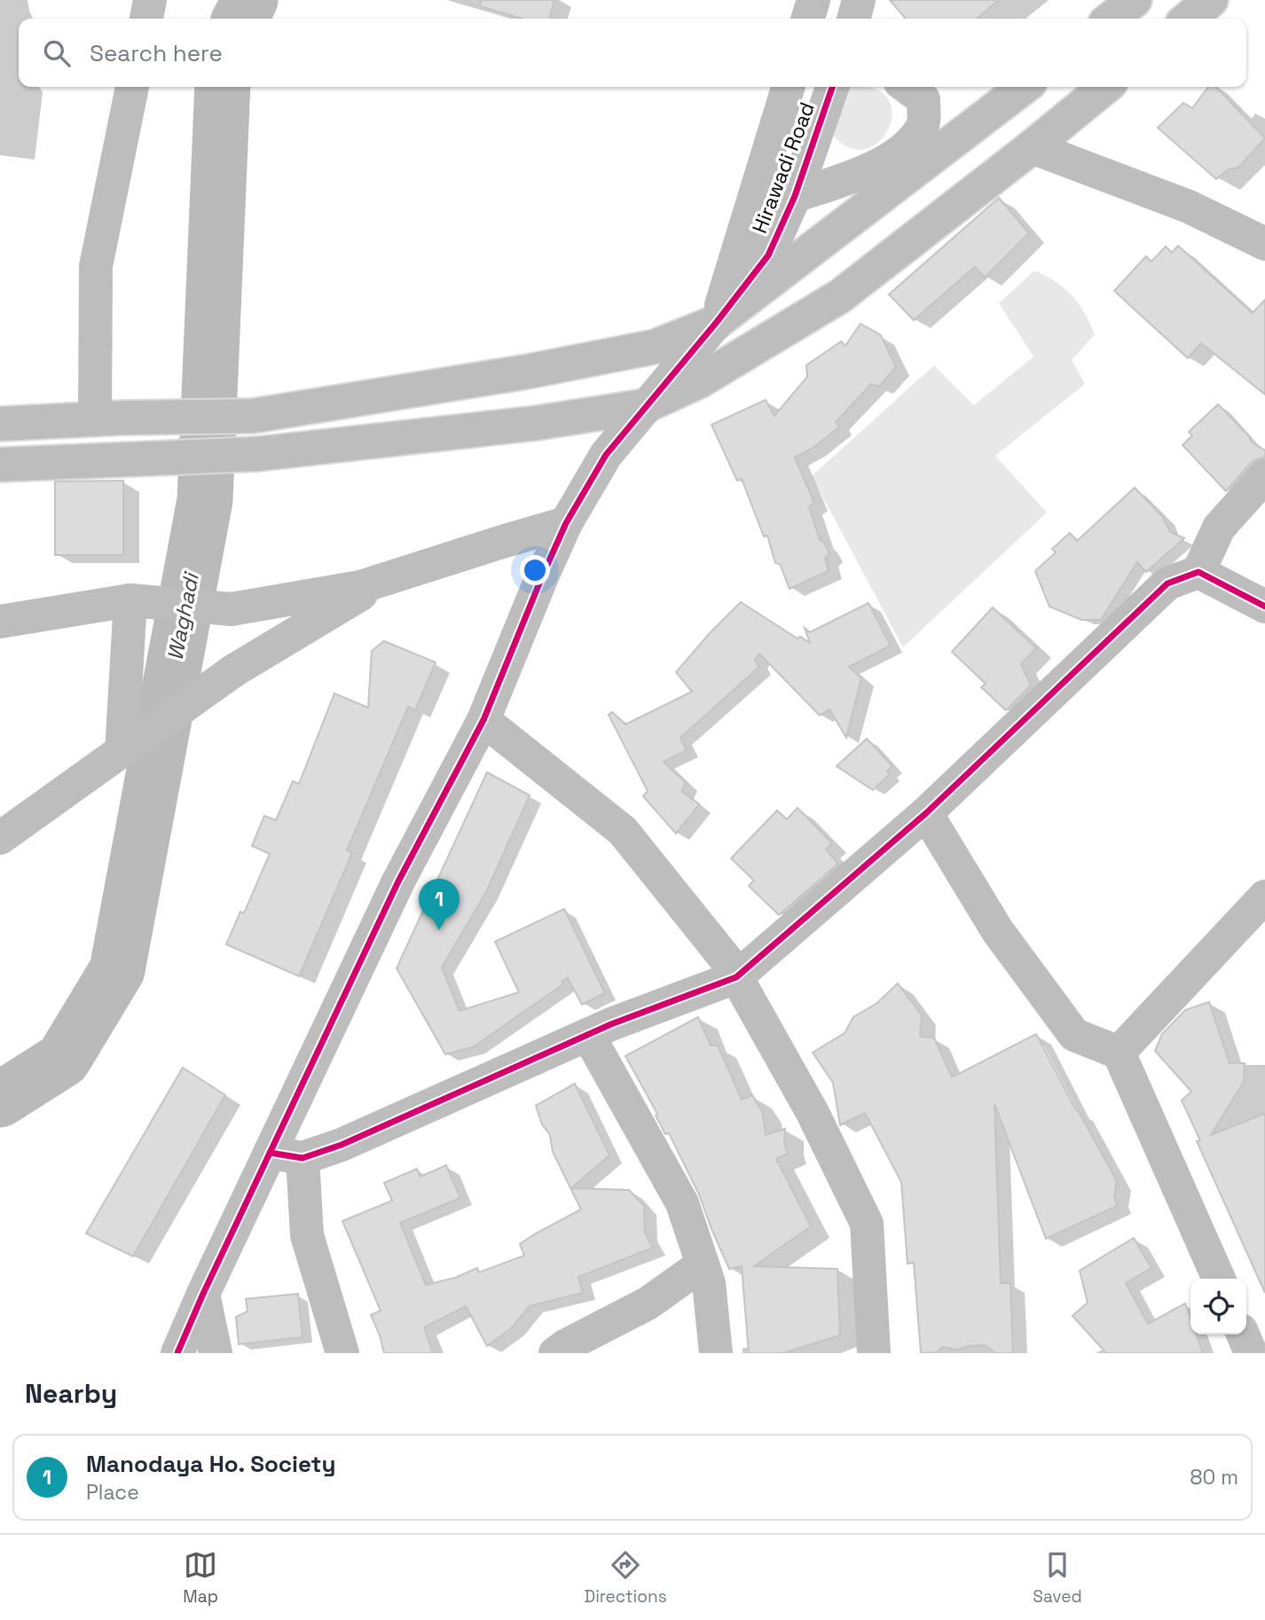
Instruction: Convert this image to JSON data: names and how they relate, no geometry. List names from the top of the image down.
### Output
{
  "streets": {
    "street": ["Hirawadi Road"]
  },
  "water": ["Waghadi"],
  "page": {
    "search": "Search here",
    "pins": "1",
    "heading": "Nearby",
    "list": [
      {
        "mark": "1",
        "name": "Manodaya Ho. Society",
        "note": "Place",
        "value": "80 m"
      }
    ],
    "nav": ["Map", "Directions", "Saved"]
  }
}
